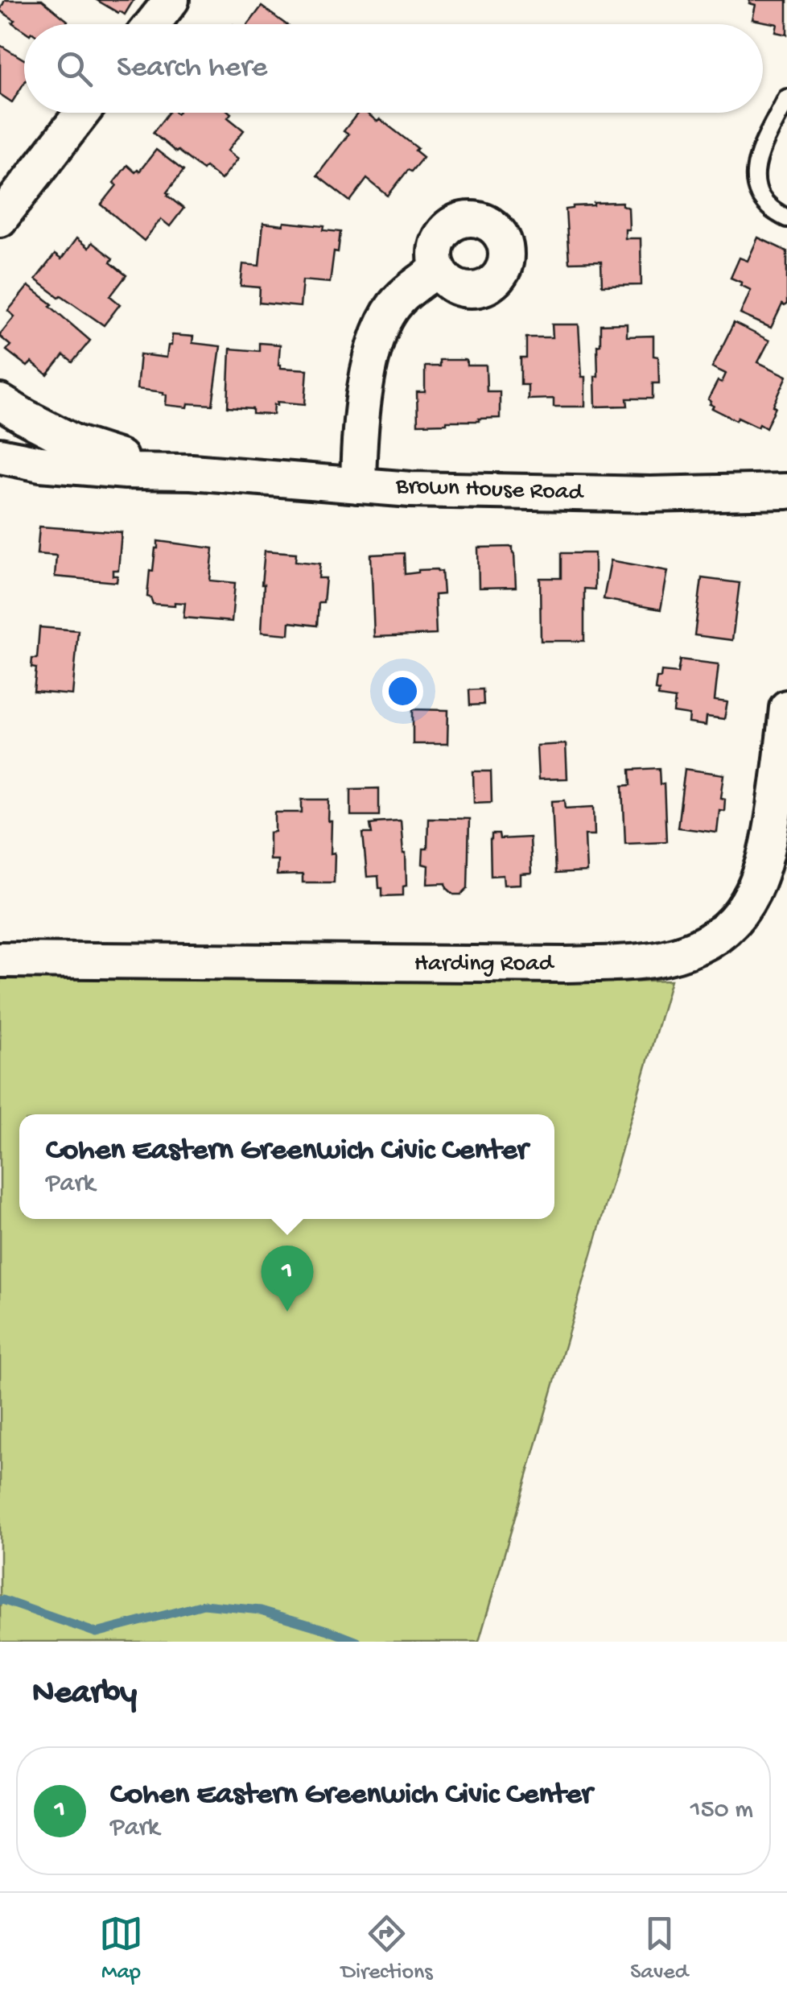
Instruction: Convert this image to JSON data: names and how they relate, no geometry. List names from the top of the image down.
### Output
{
  "streets": {
    "street": ["Brown House Road", "Harding Road"]
  },
  "page": {
    "search": "Search here",
    "popup": ["Cohen Eastern Greenwich Civic Center", "Park"],
    "pins": "1",
    "heading": "Nearby",
    "list": [
      {
        "mark": "1",
        "name": "Cohen Eastern Greenwich Civic Center",
        "note": "Park",
        "value": "150 m"
      }
    ],
    "nav": ["Map", "Directions", "Saved"]
  }
}
